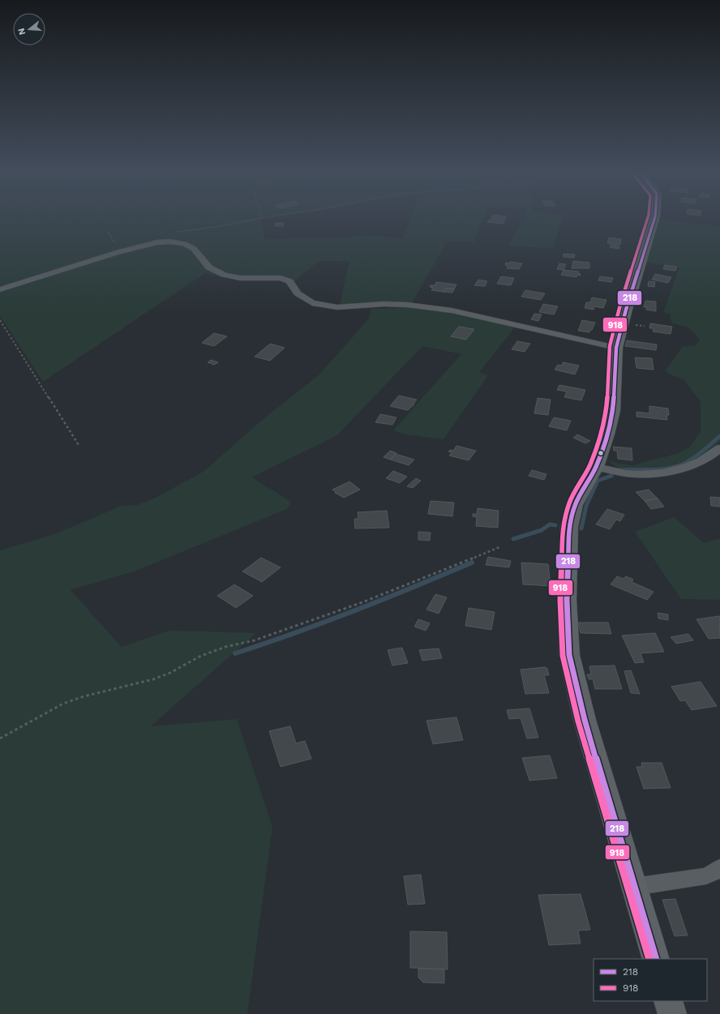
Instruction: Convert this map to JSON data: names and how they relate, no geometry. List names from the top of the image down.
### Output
{
  "lines": ["transit line 218", "transit line 918"],
  "legend": ["218", "918"],
  "north": "left"
}
